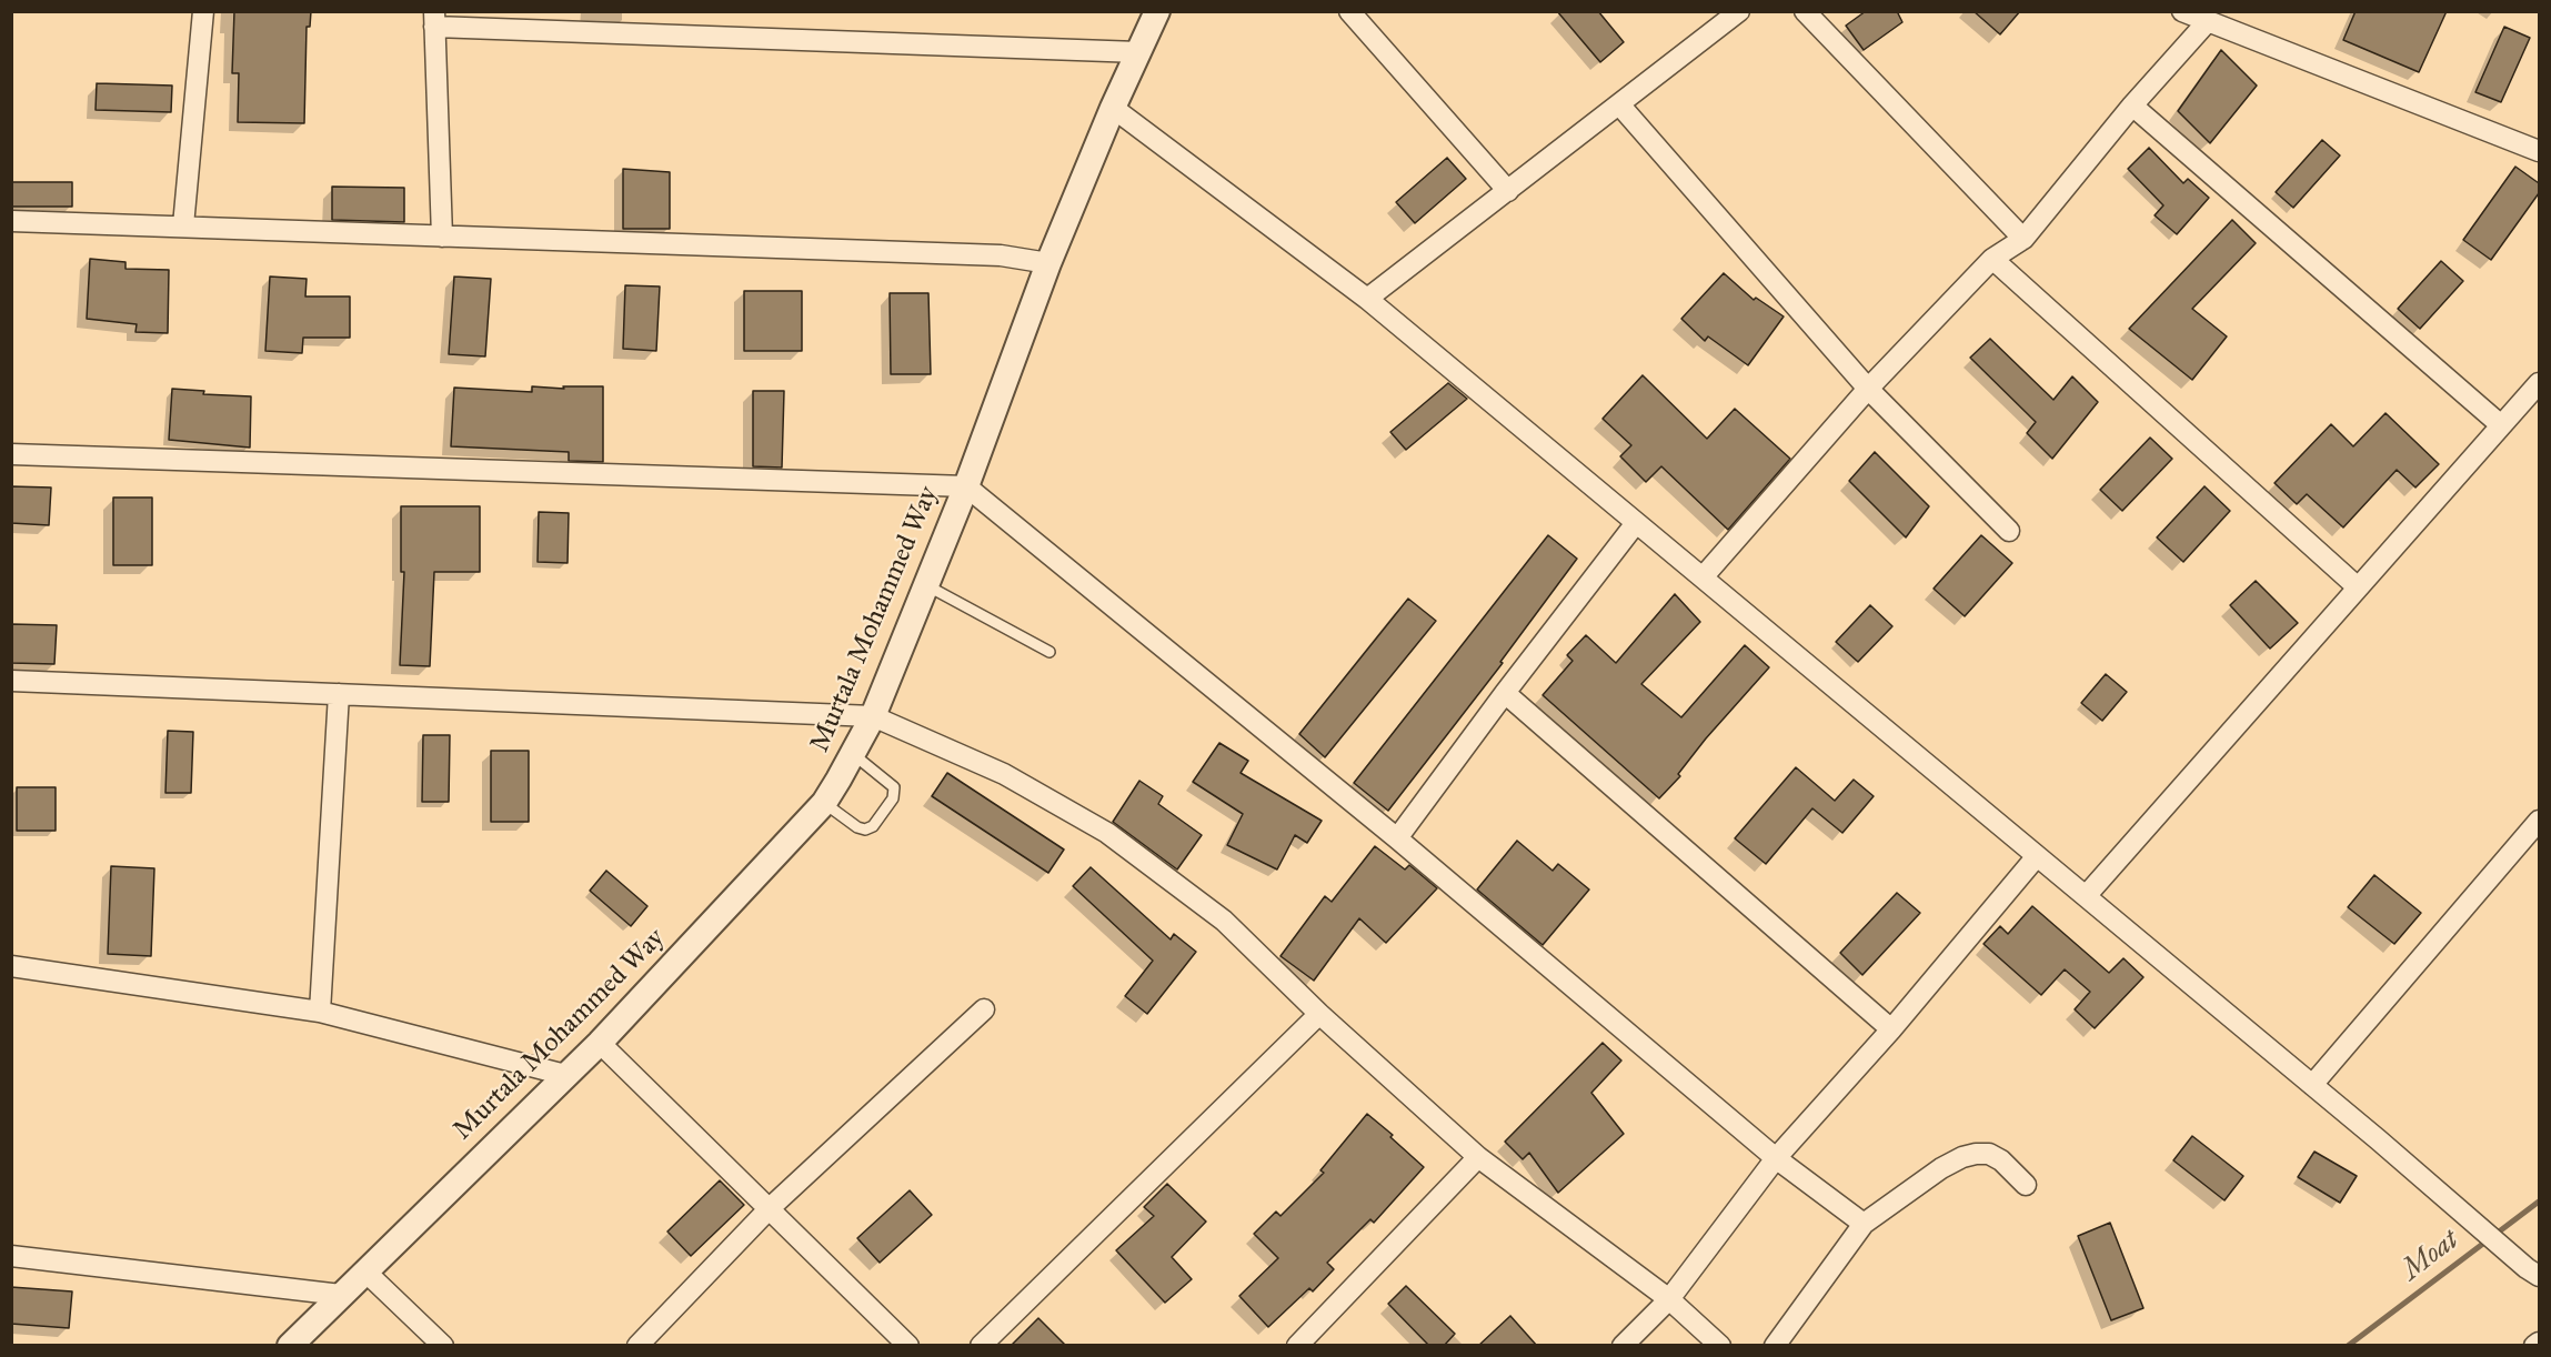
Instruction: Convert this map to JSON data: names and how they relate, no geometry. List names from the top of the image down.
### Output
{
  "streets": {
    "street": ["Murtala Mohammed Way"]
  },
  "water": ["Moat"]
}
